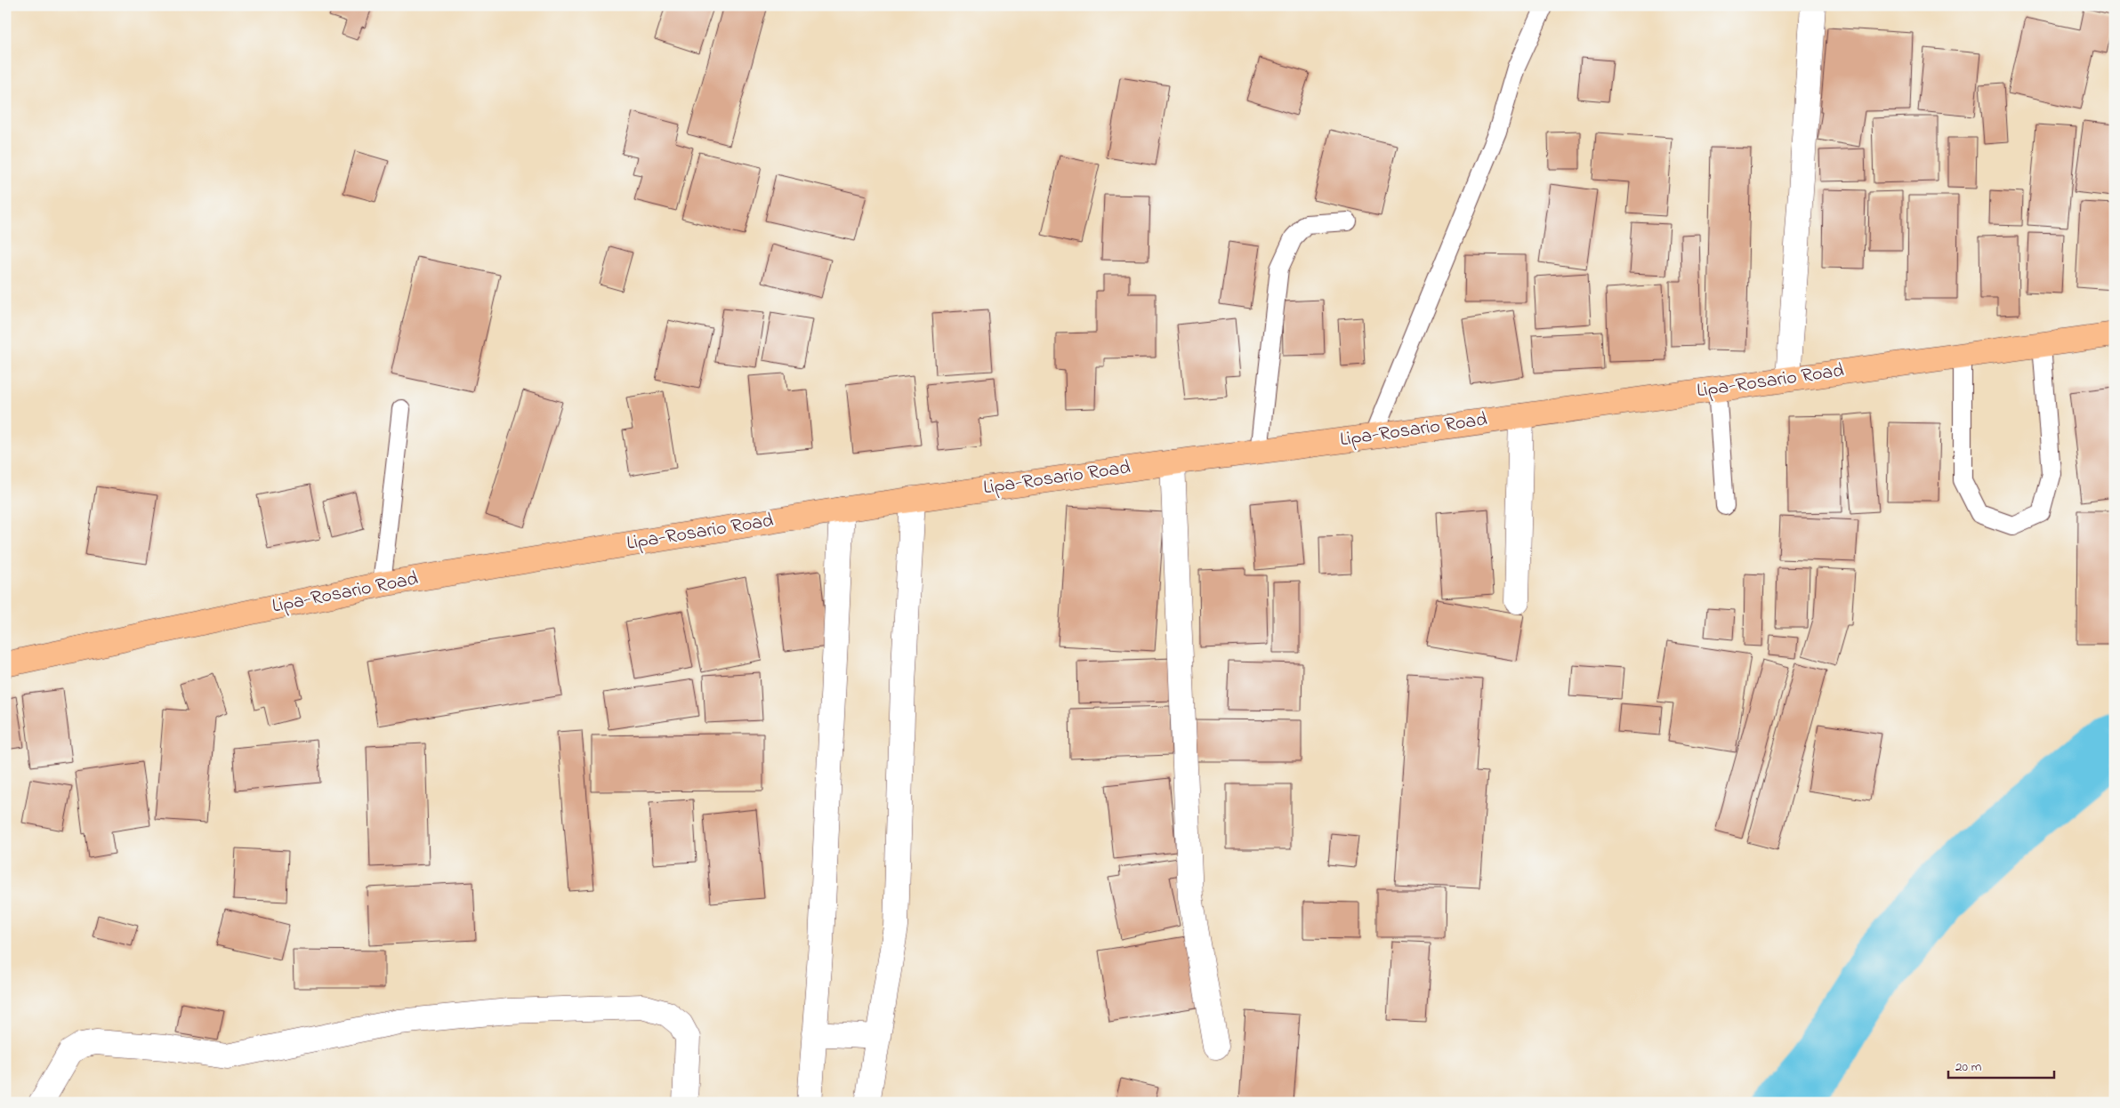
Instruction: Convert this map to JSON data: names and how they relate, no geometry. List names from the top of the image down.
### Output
{
  "streets": {
    "main road": ["Lipa-Rosario Road"]
  },
  "scale_bar": "20 m"
}
